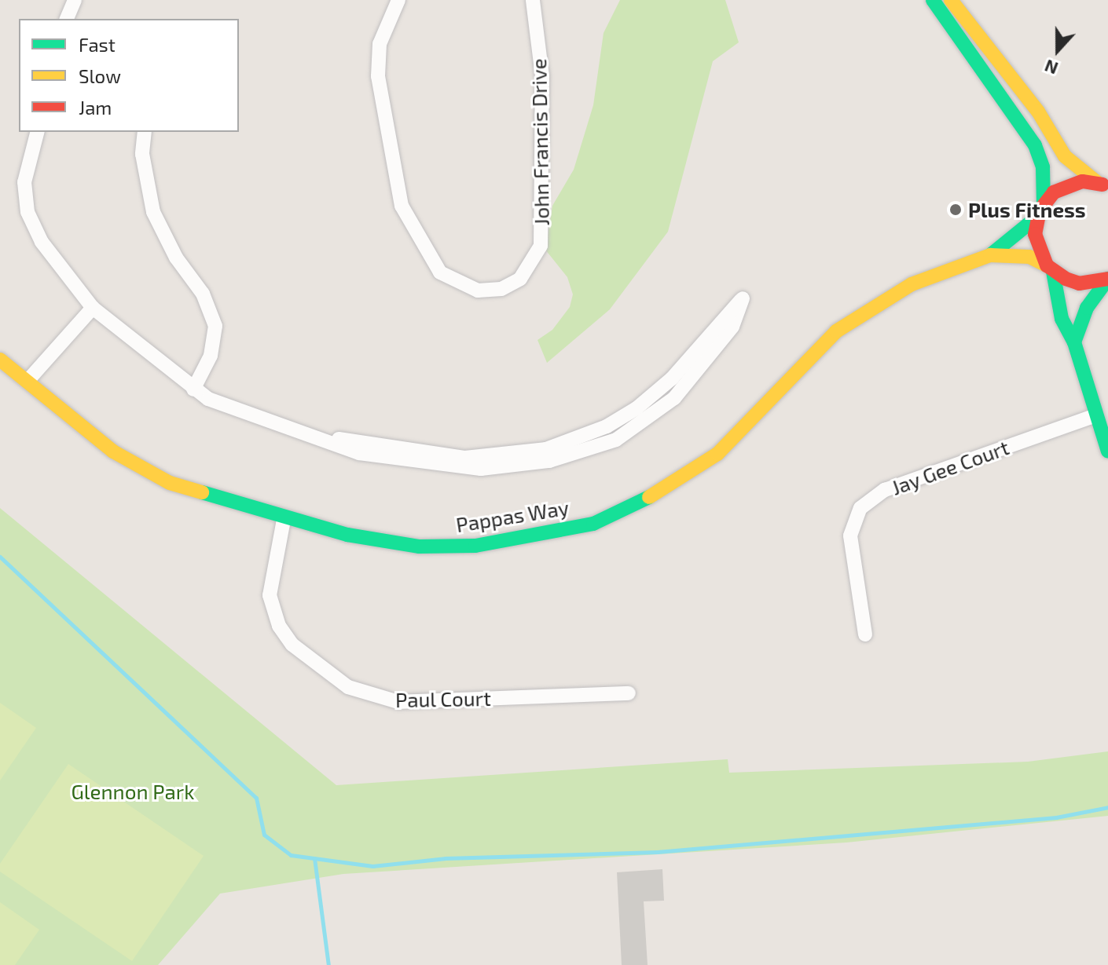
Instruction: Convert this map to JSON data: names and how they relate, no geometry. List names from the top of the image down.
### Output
{
  "streets": {
    "street": [
      "John Francis Drive",
      "Jay Gee Court",
      "Pappas Way",
      "Paul Court"
    ]
  },
  "crossings": [
    ["Pappas Way", "Paul Court"]
  ],
  "parks": ["Glennon Park"],
  "places": ["Plus Fitness"],
  "legend": ["Fast", "Slow", "Jam"],
  "north": "bottom"
}
